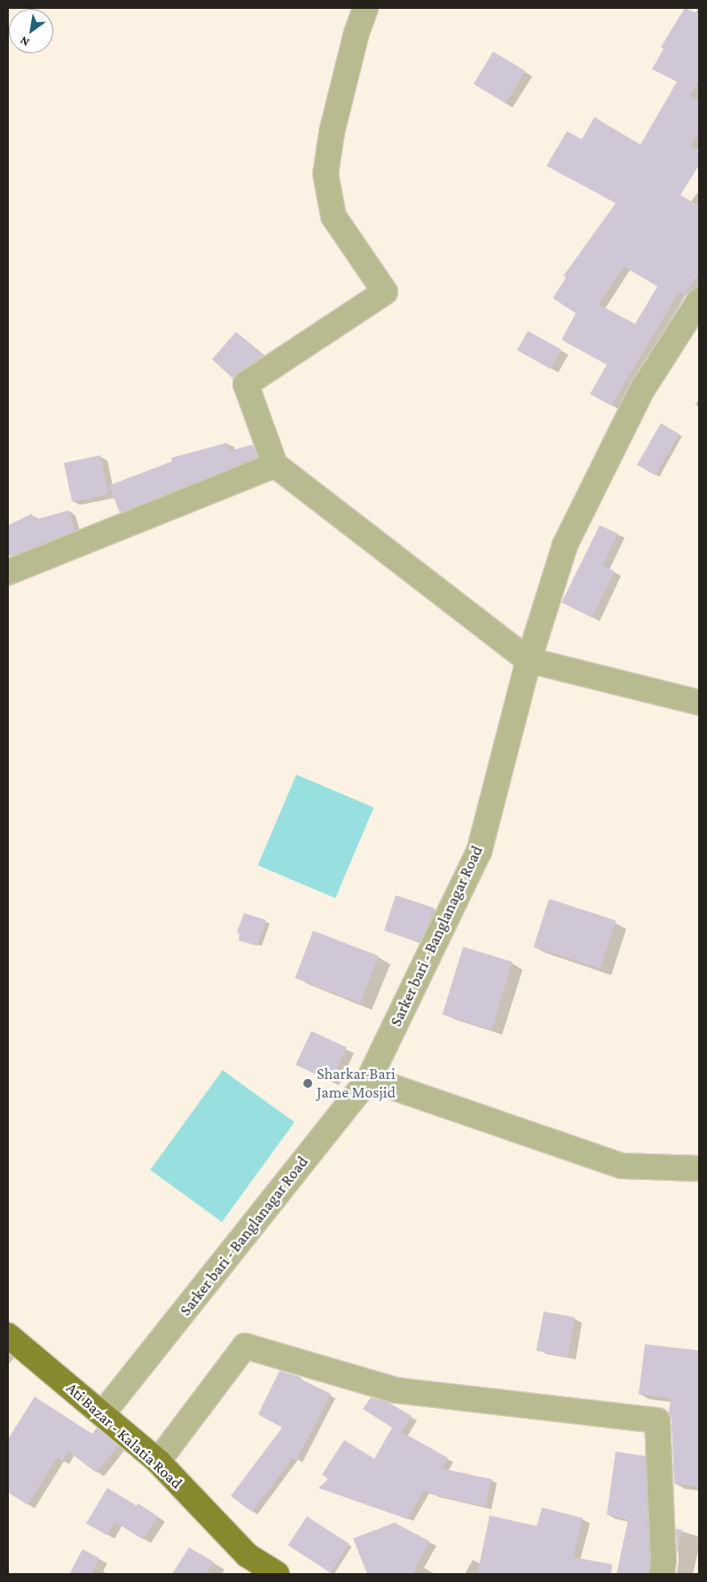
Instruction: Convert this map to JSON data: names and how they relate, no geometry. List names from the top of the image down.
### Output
{
  "streets": {
    "main road": ["Ati Bazar - Kalatia Road"],
    "street": ["Sarker bari - Banglanagar Road"]
  },
  "crossings": [
    ["Sarker bari - Banglanagar Road", "Ati Bazar - Kalatia Road"]
  ],
  "places": ["Sharkar Bari Jame Mosjid"],
  "north": "bottom left"
}
